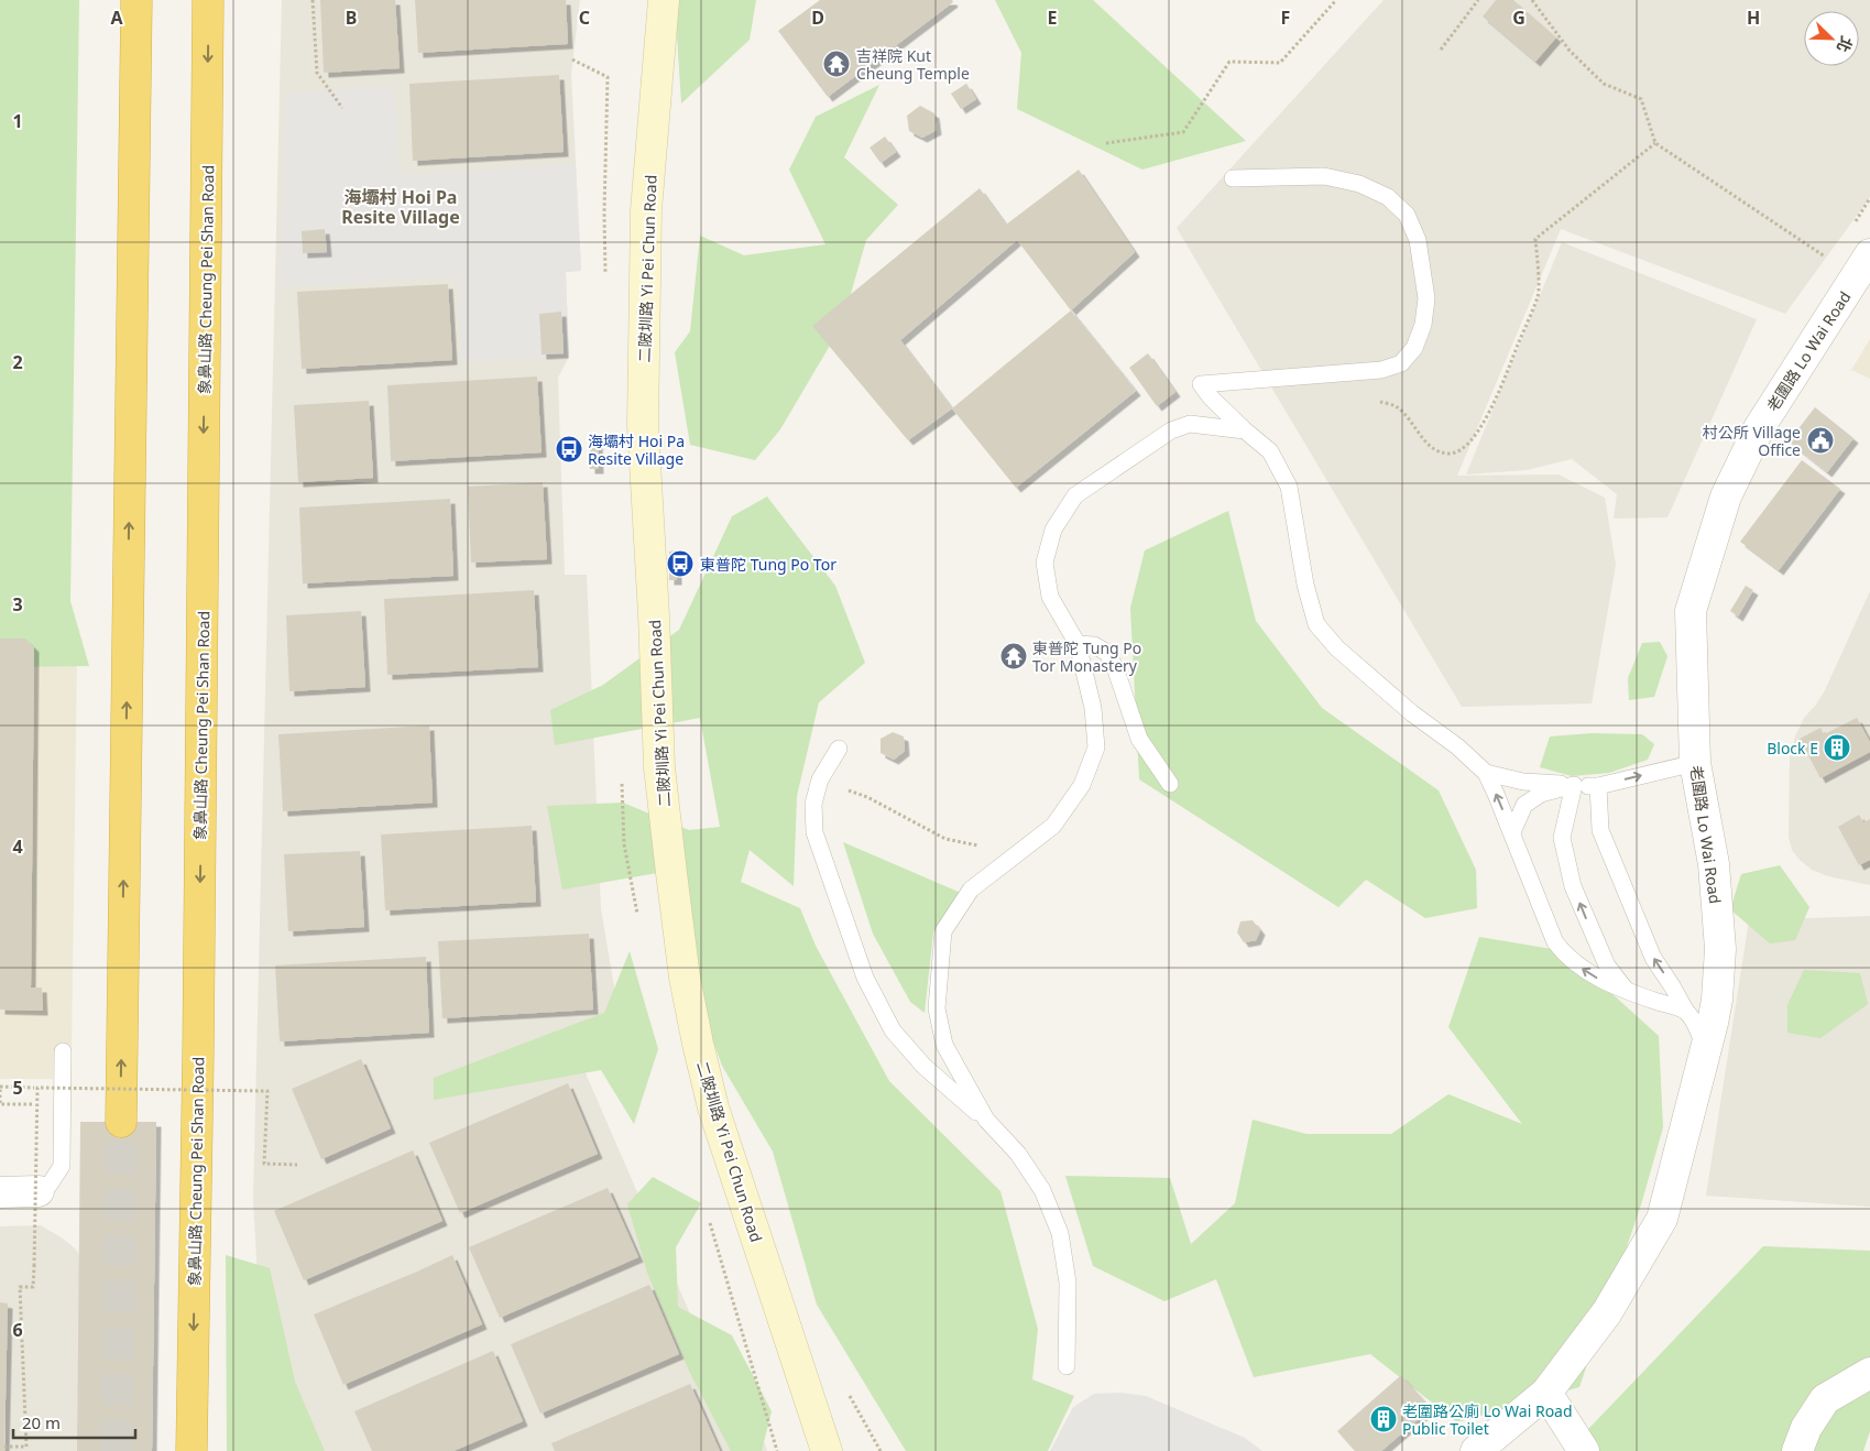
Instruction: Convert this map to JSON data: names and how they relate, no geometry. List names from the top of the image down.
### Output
{
  "streets": {
    "highway": ["象鼻山路 Cheung Pei Shan Road"],
    "street": ["二陂圳路 Yi Pei Chun Road", "老圍路 Lo Wai Road"]
  },
  "districts": ["海壩村 Hoi Pa Resite Village"],
  "places": {
    "temple": ["吉祥院 Kut Cheung Temple", "東普陀 Tung Po Tor Monastery"],
    "public building": ["村公所 Village Office"],
    "bus stop": ["海壩村 Hoi Pa Resite Village", "東普陀 Tung Po Tor"],
    "building": ["Block E", "老圍路公廁 Lo Wai Road Public Toilet"]
  },
  "scale_bar": "20 m",
  "north": "bottom right",
  "grid": {
    "columns": [
      "A",
      "B",
      "C",
      "D",
      "E",
      "F",
      "G",
      "H"
    ],
    "rows": [
      "1",
      "2",
      "3",
      "4",
      "5",
      "6"
    ]
  }
}
